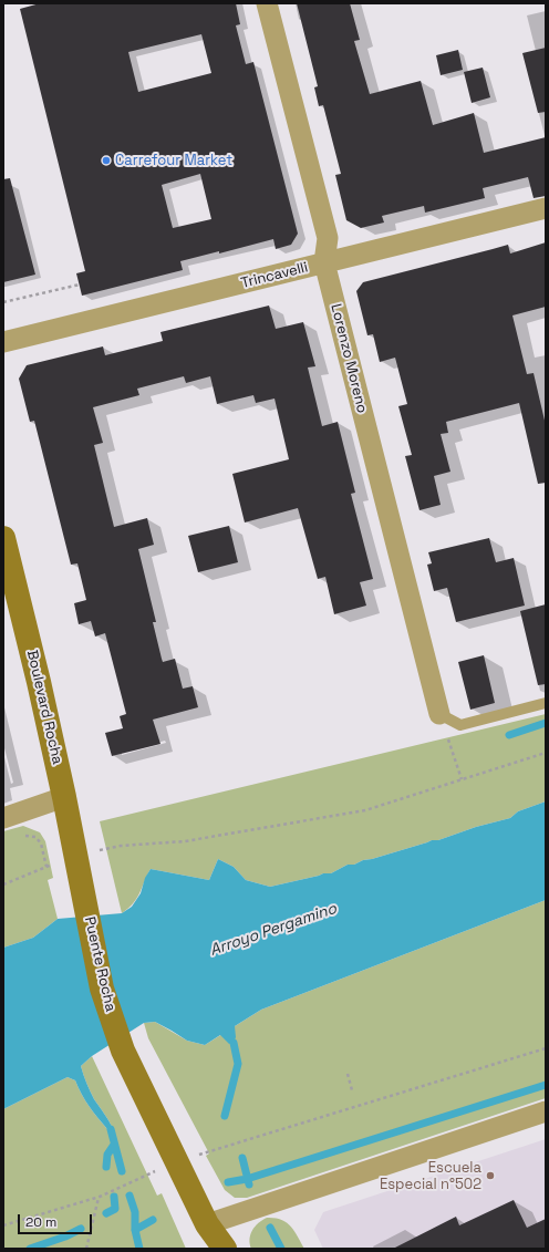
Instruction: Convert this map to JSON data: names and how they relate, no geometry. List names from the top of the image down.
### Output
{
  "streets": {
    "main road": ["Boulevard Rocha", "Puente Rocha"],
    "street": ["Trincavelli", "Lorenzo Moreno"]
  },
  "crossings": [
    ["Trincavelli", "Lorenzo Moreno"],
    ["Boulevard Rocha", "Puente Rocha"]
  ],
  "water": ["Arroyo Pergamino"],
  "places": ["Carrefour Market", "Escuela Especial n°502"],
  "scale_bar": "20 m"
}
